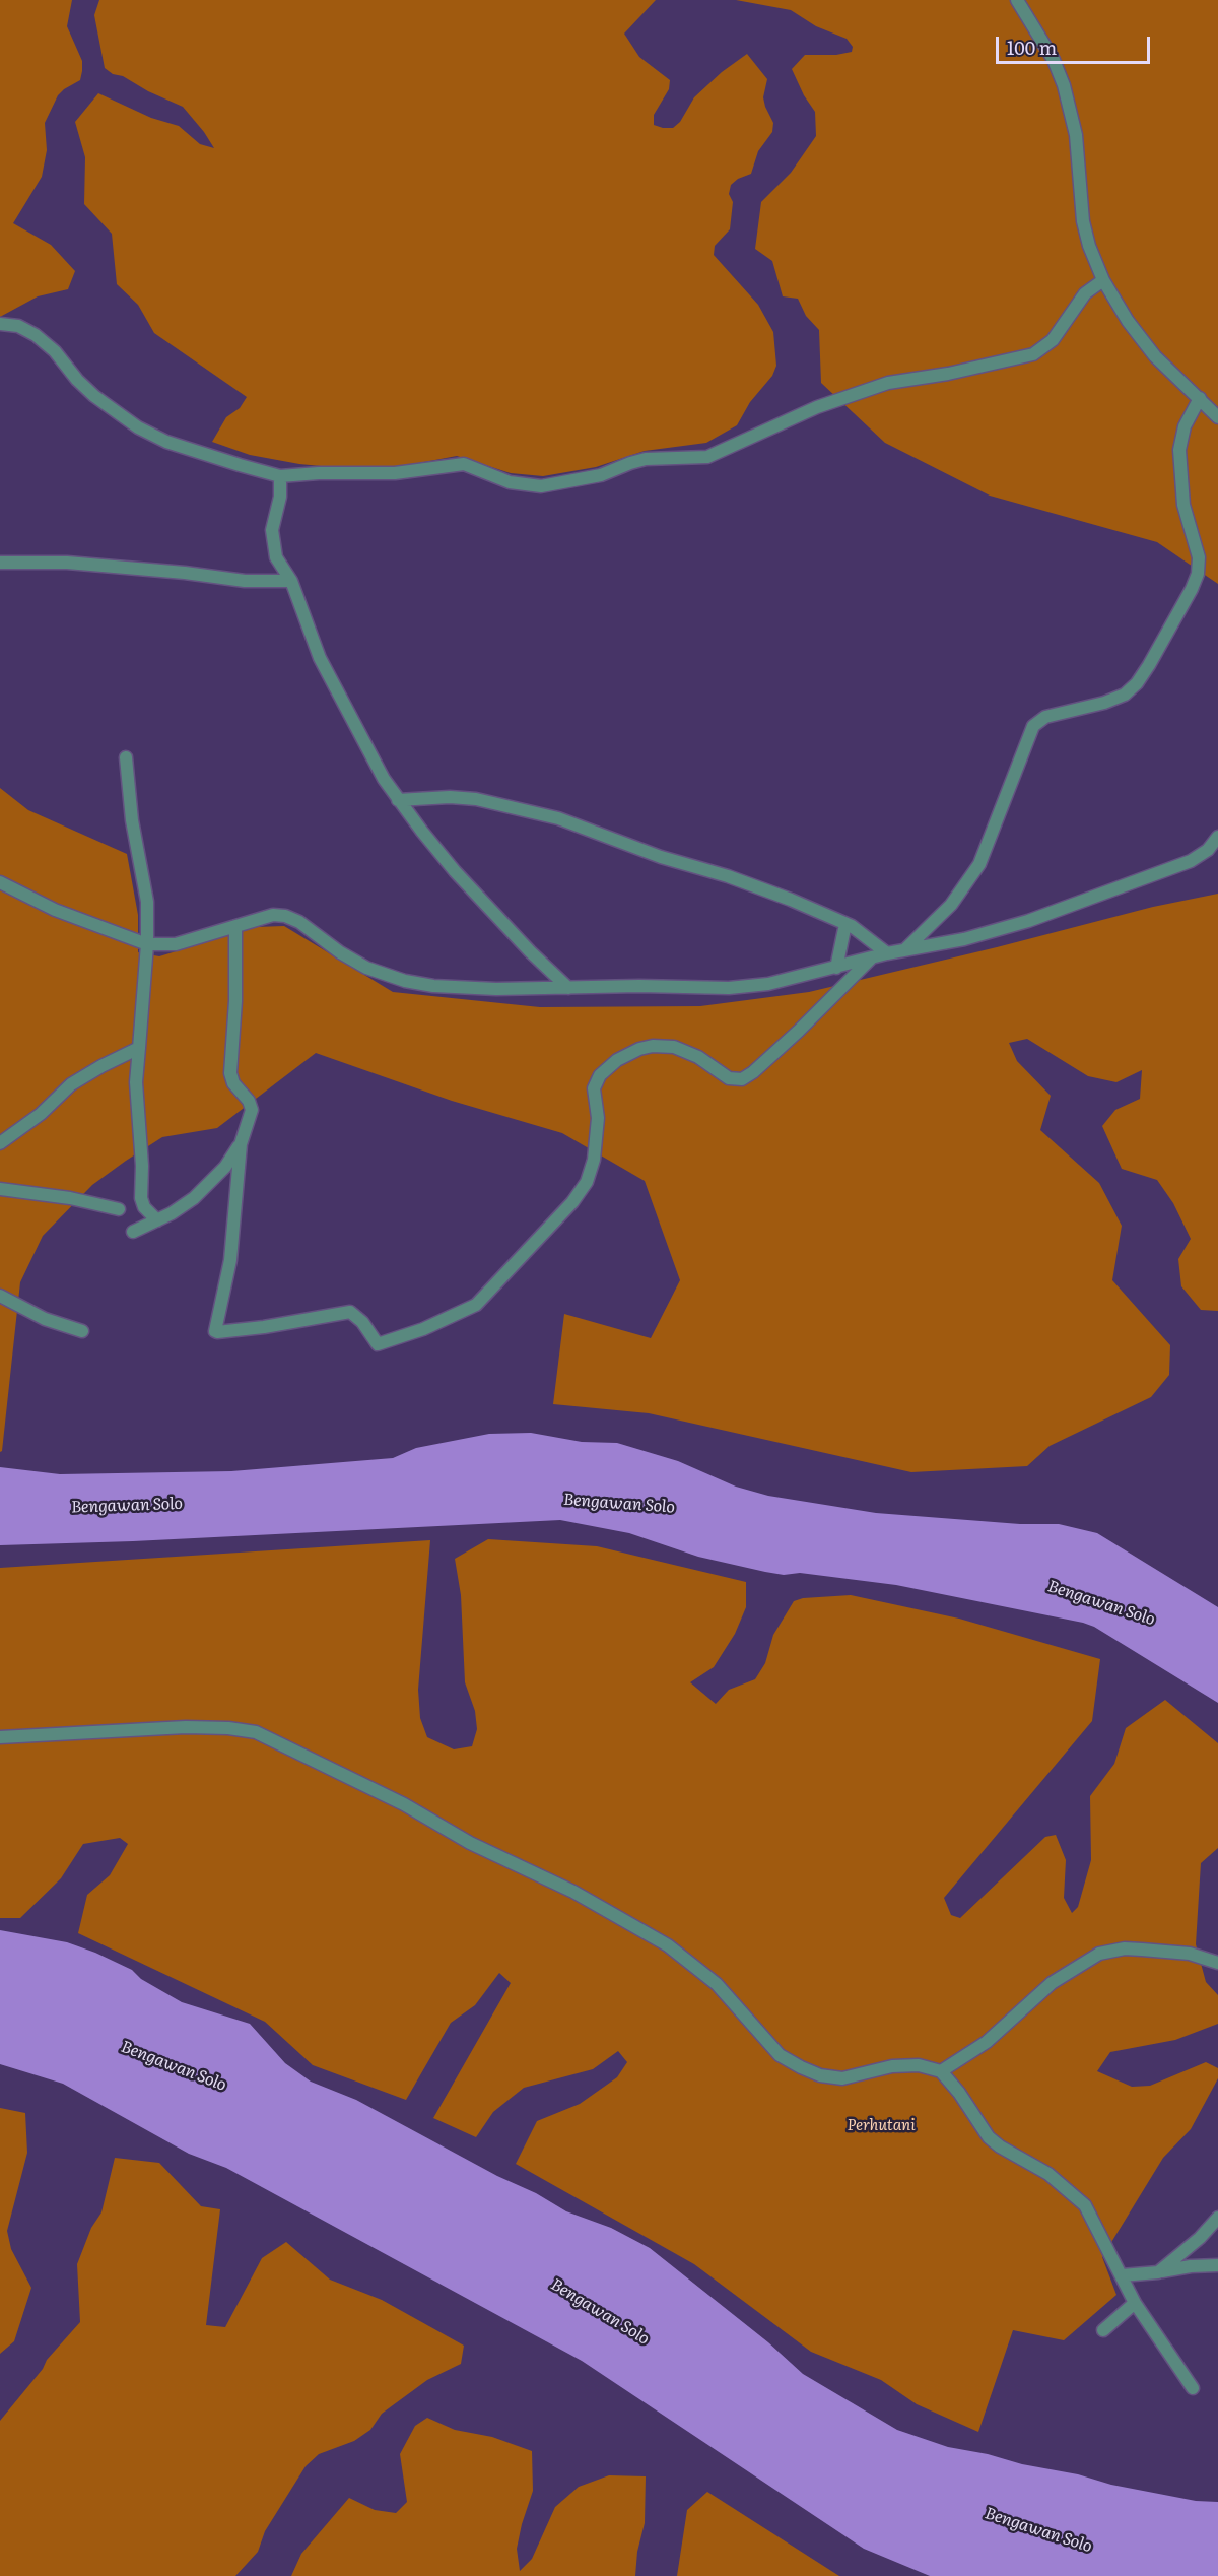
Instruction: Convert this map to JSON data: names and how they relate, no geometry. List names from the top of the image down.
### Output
{
  "water": ["Bengawan Solo"],
  "parks": ["Perhutani"],
  "scale_bar": "100 m"
}
